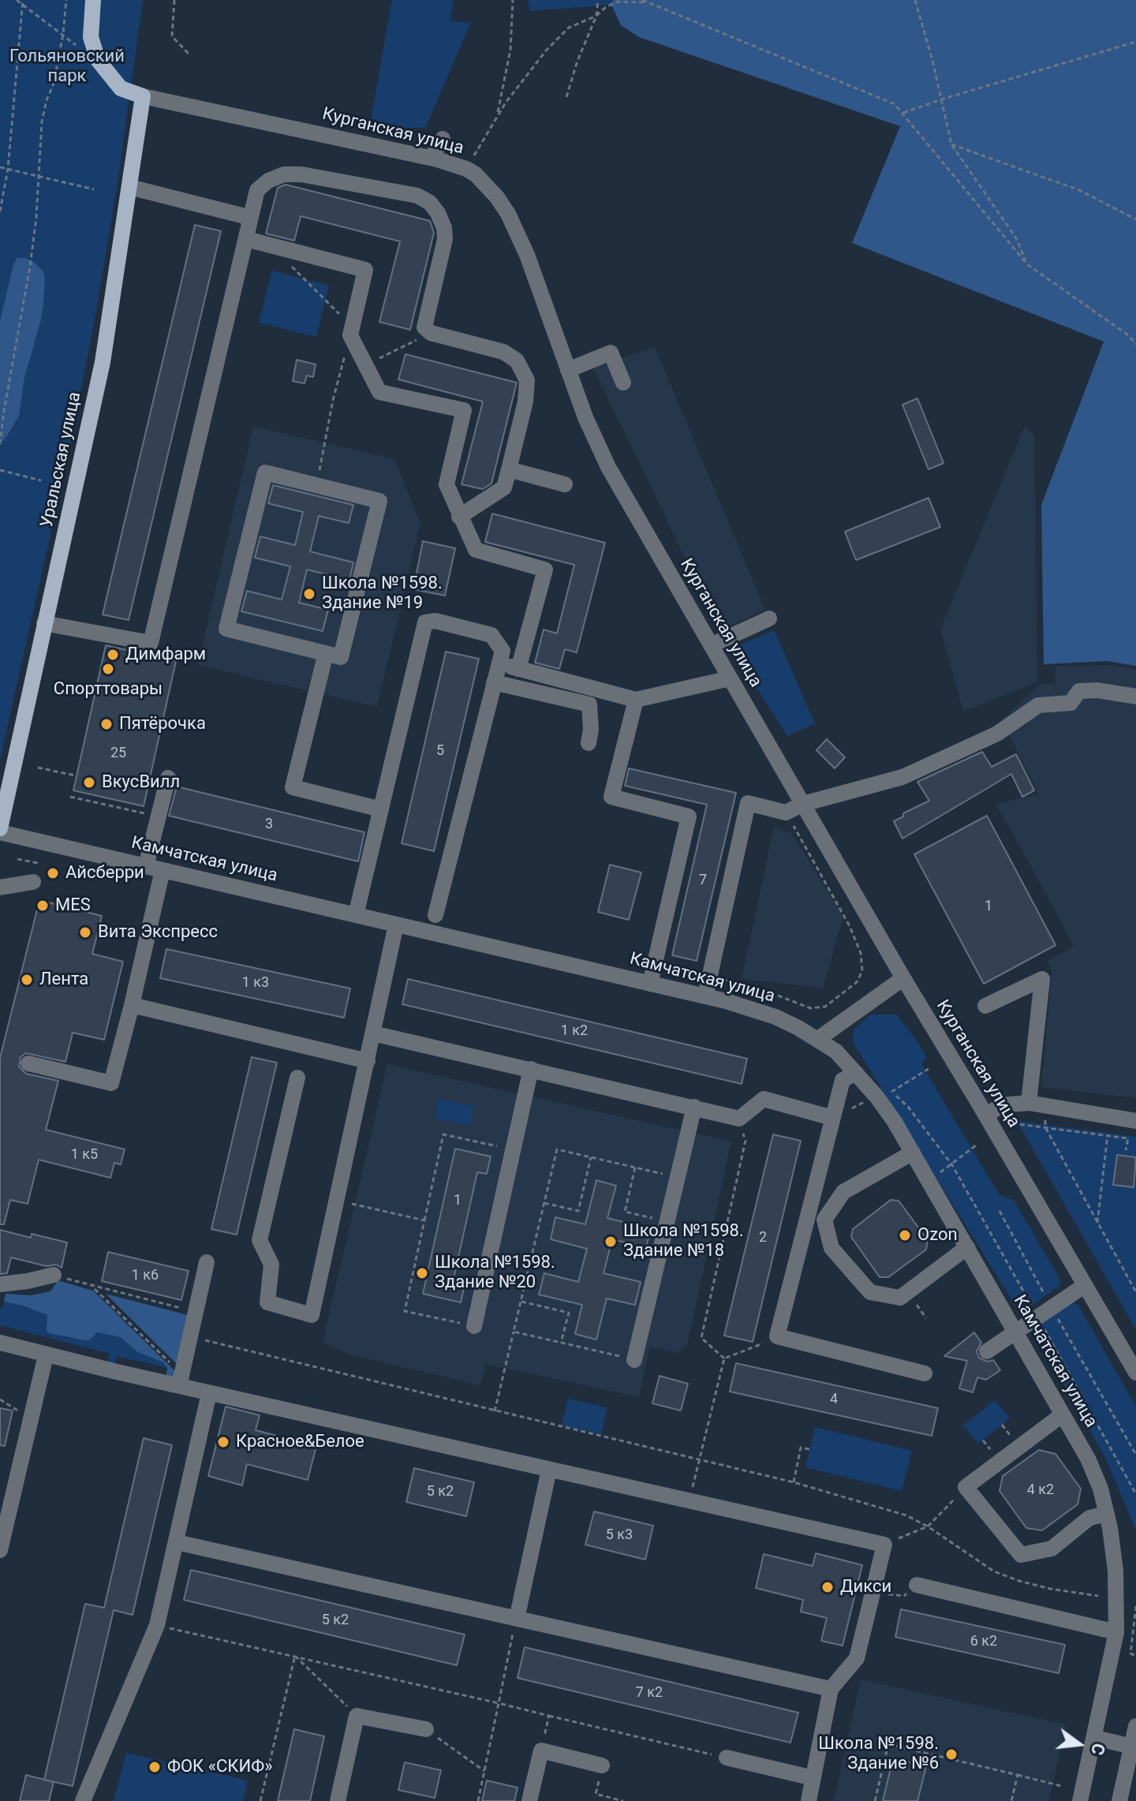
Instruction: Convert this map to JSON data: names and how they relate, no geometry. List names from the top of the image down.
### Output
{
  "streets": {
    "main road": ["Уральская улица"],
    "street": ["Курганская улица", "Камчатская улица"]
  },
  "crossings": [
    ["Курганская улица", "Уральская улица"],
    ["Уральская улица", "Камчатская улица"]
  ],
  "parks": ["Гольяновcкий парк"],
  "places": [
    "Школа №1598. Здание №19",
    "Димфарм",
    "Спорттовары",
    "Пятёрочка",
    "ВкусВилл",
    "Айсберри",
    "MES",
    "Вита Экспресс",
    "Лента",
    "Ozon",
    "Школа №1598. Здание №18",
    "Школа №1598. Здание №20",
    "Красное&Белое",
    "Дикси",
    "Школа №1598. Здание №6",
    "ФОК «СКИФ»"
  ],
  "house_numbers": [
    "5",
    "25",
    "3",
    "7",
    "1",
    "1 к3",
    "1 к2",
    "1 к5",
    "1",
    "2",
    "1 к6",
    "4",
    "4 к2",
    "5 к2",
    "5 к3",
    "5 к2",
    "6 к2",
    "7 к2"
  ],
  "north": "right"
}
